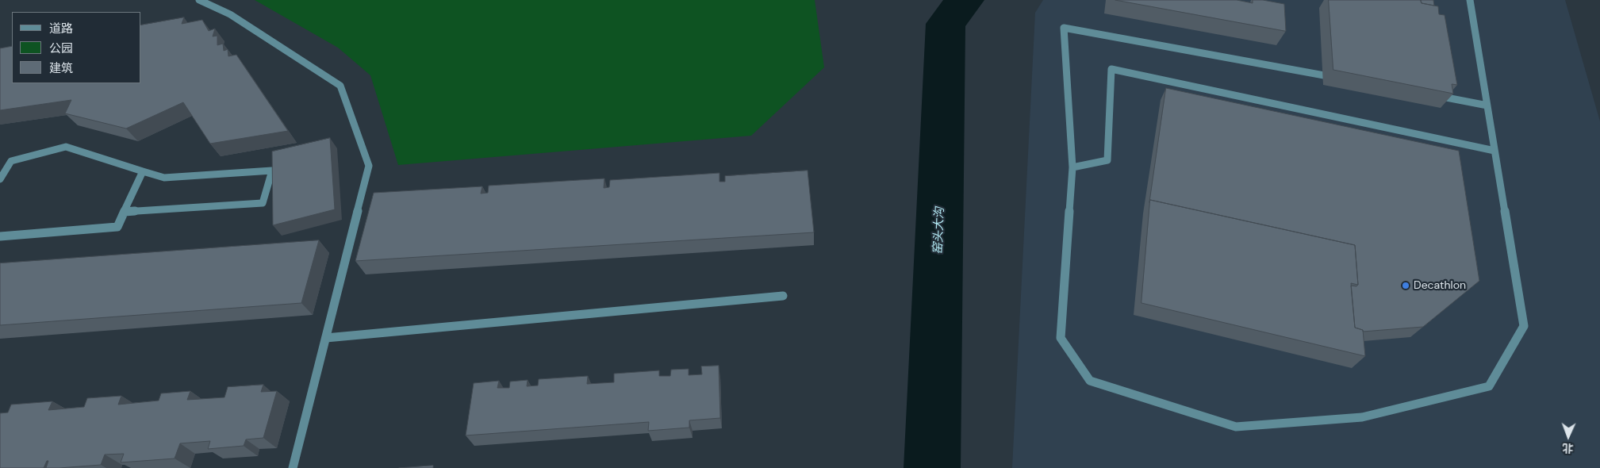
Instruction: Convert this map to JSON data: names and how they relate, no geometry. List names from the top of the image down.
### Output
{
  "water": ["窑头大沟"],
  "places": ["Decathlon"],
  "legend": ["道路", "公园", "建筑"],
  "north": "bottom"
}
